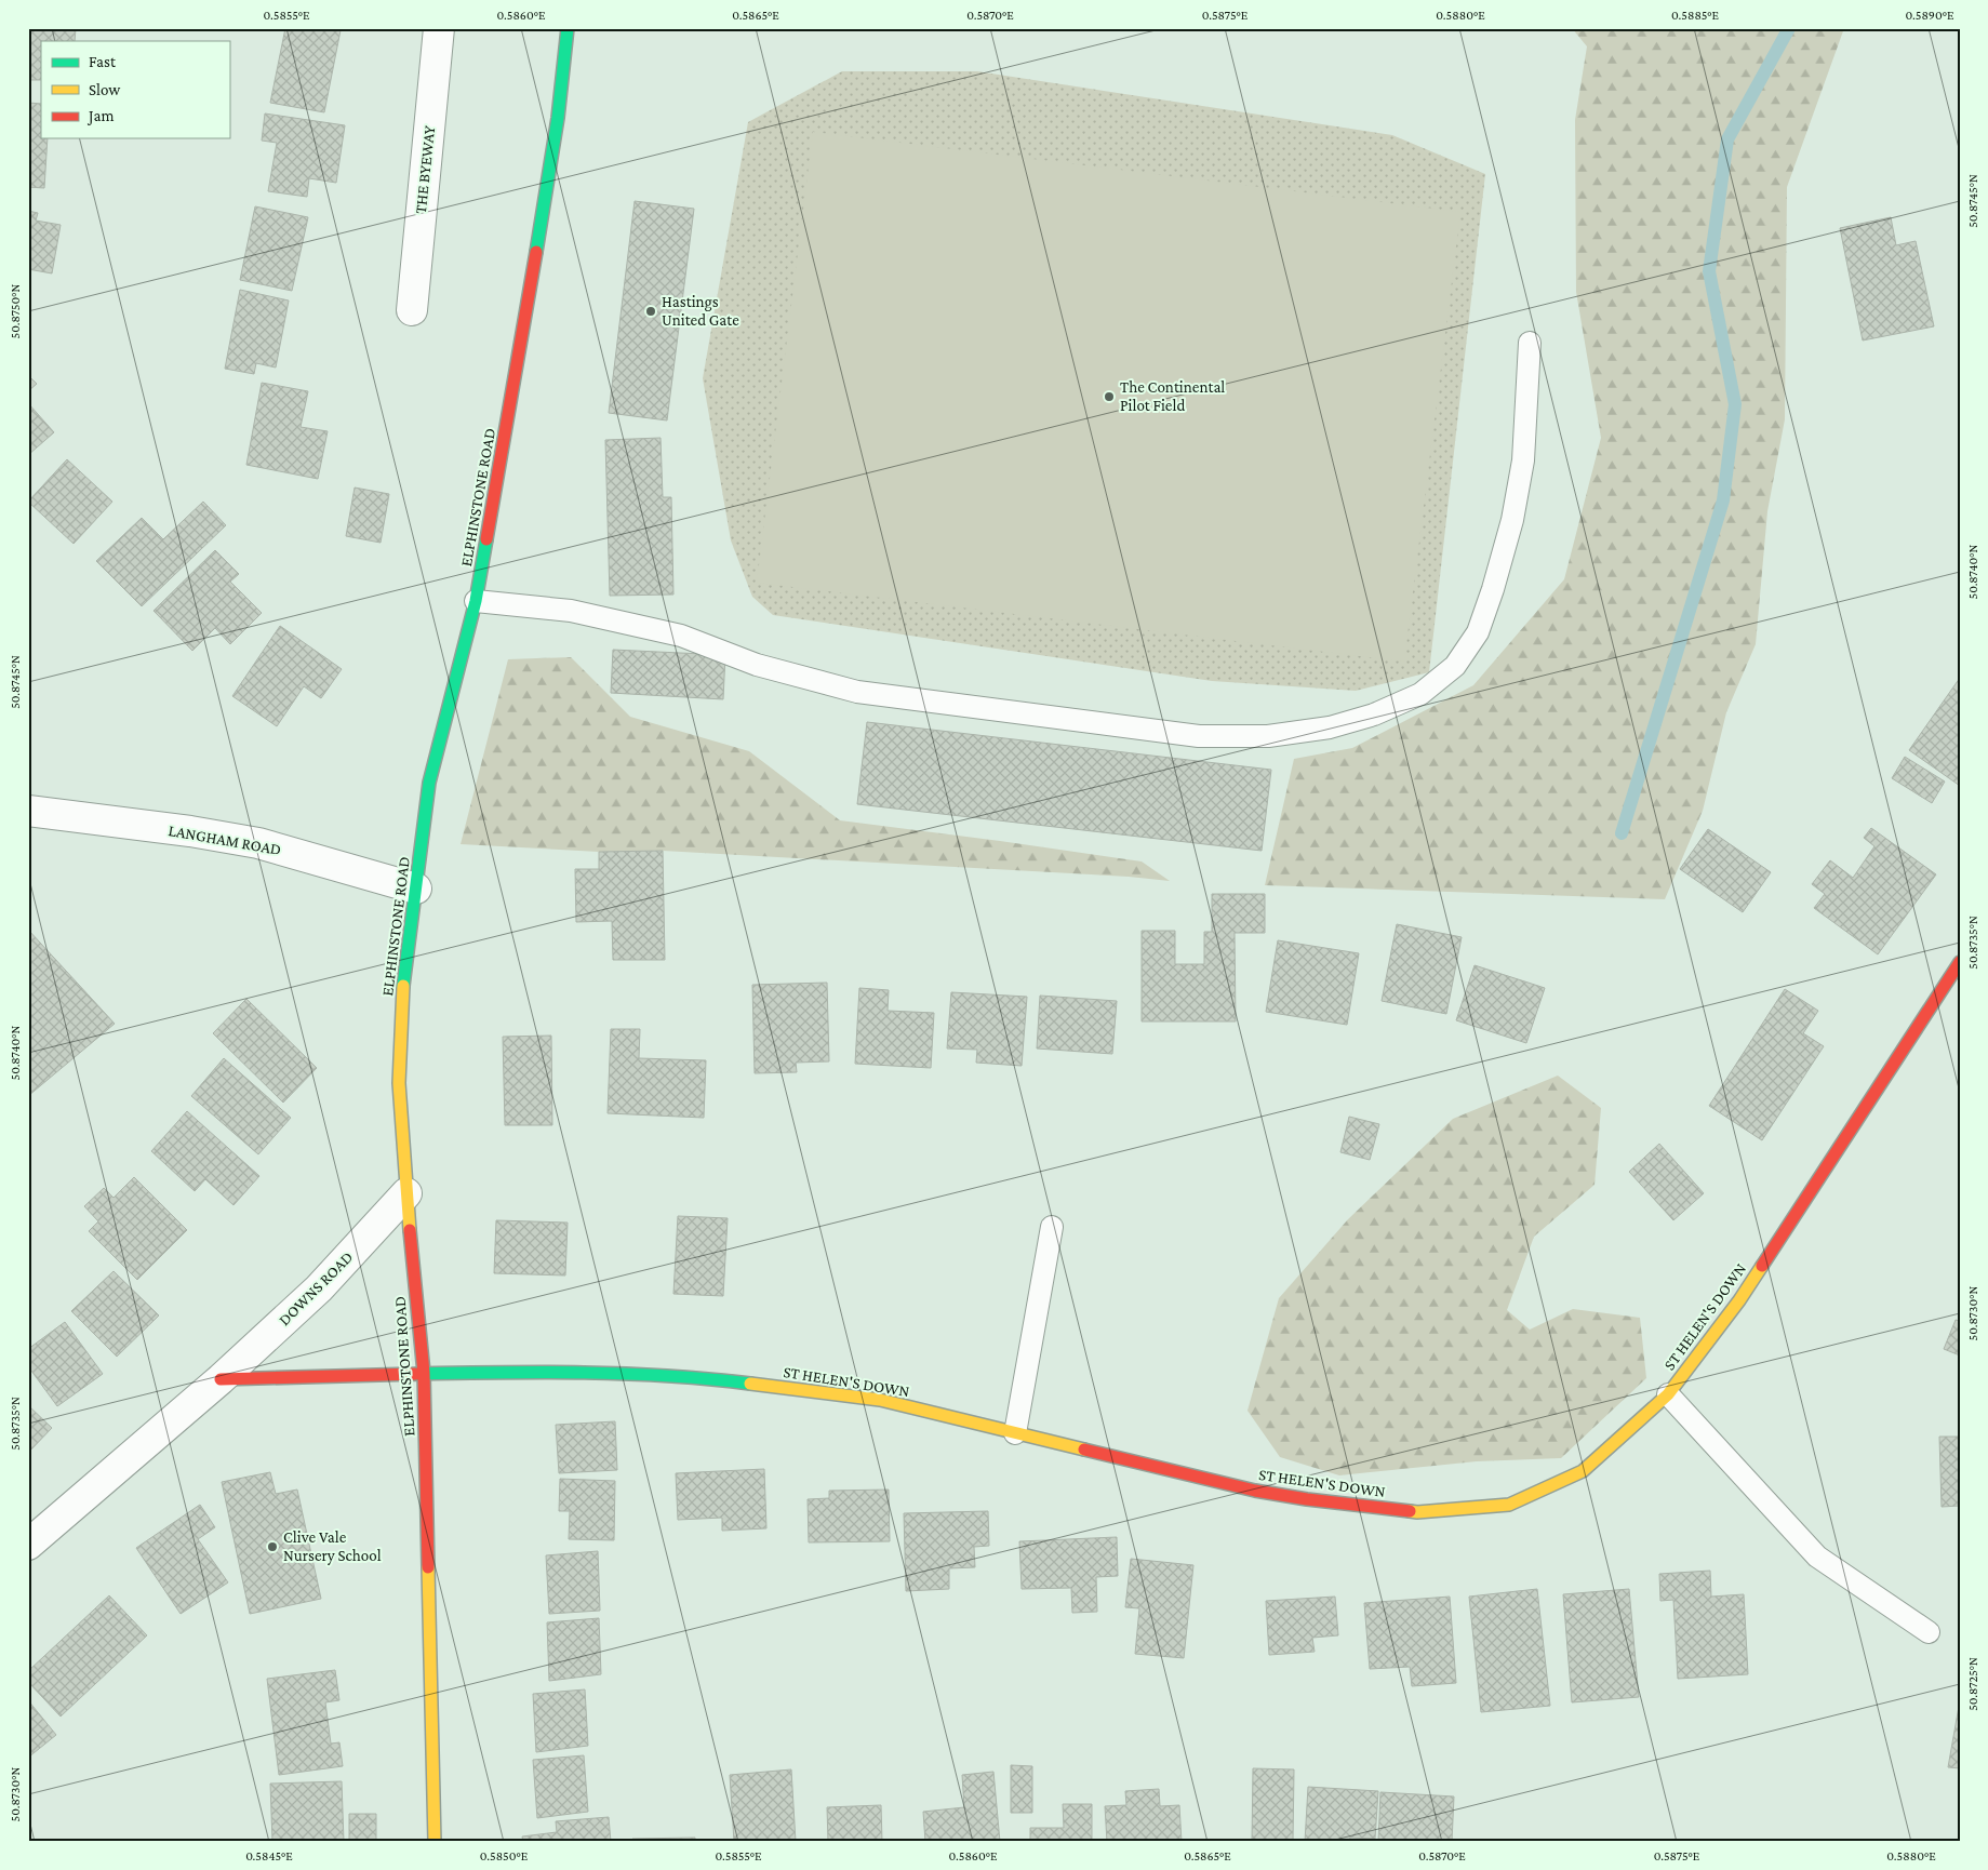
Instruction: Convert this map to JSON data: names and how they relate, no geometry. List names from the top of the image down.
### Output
{
  "streets": {
    "street": [
      "THE BYEWAY",
      "ELPHINSTONE ROAD",
      "LANGHAM ROAD",
      "DOWNS ROAD",
      "ST HELEN'S DOWN"
    ]
  },
  "crossings": [
    ["ELPHINSTONE ROAD", "LANGHAM ROAD"],
    ["ELPHINSTONE ROAD", "DOWNS ROAD"],
    ["ELPHINSTONE ROAD", "ST HELEN'S DOWN"]
  ],
  "places": ["Hastings United Gate", "The Continental Pilot Field", "Clive Vale Nursery School"],
  "legend": ["Fast", "Slow", "Jam"],
  "coordinates": [
    "0.5855°E",
    "0.5860°E",
    "0.5865°E",
    "0.5870°E",
    "0.5875°E",
    "0.5880°E",
    "0.5885°E",
    "0.5890°E",
    "50.8745°N",
    "50.8750°N",
    "50.8740°N",
    "50.8735°N",
    "50.8730°N",
    "50.8725°N",
    "0.5845°E",
    "0.5850°E"
  ]
}
